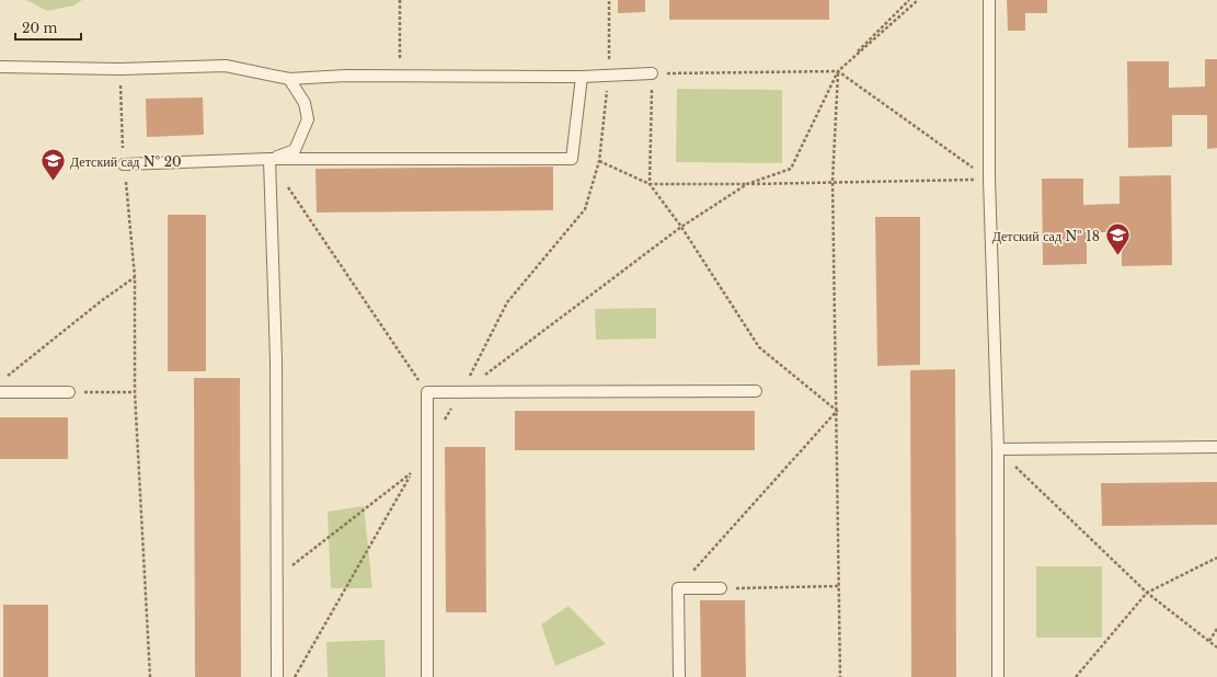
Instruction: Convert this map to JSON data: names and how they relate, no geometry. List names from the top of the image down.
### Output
{
  "places": {
    "school or university": ["Детский сад № 20", "Детский сад № 18"]
  },
  "scale_bar": "20 m"
}
